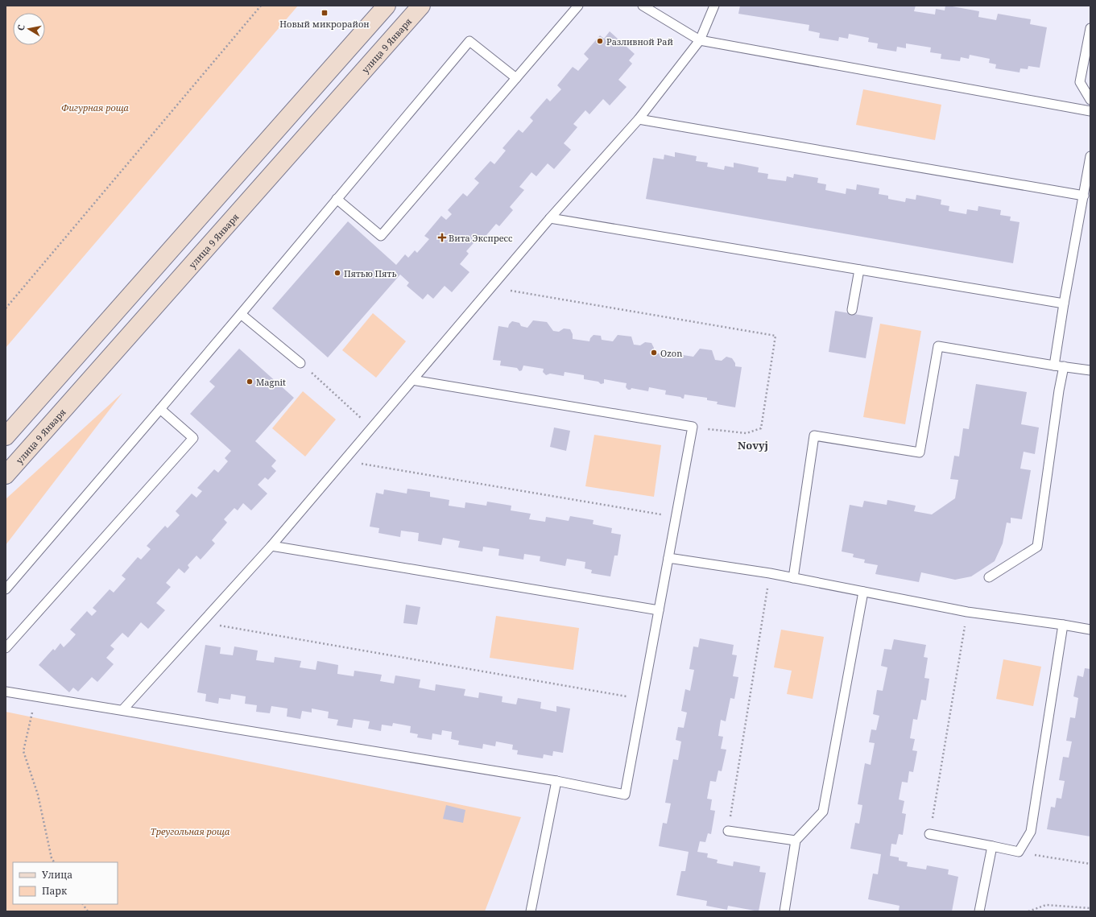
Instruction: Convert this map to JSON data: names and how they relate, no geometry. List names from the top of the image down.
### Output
{
  "streets": {
    "main road": ["улица 9 Января"]
  },
  "districts": ["Novyj"],
  "parks": ["Фигурная роща", "Треугольная роща"],
  "places": {
    "transit": ["Новый микрорайон"],
    "other": [
      "Разливной Рай",
      "Пятью Пять",
      "Ozon",
      "Magnit"
    ],
    "health": ["Вита Экспресс"]
  },
  "legend": ["Улица", "Парк"],
  "north": "left"
}
